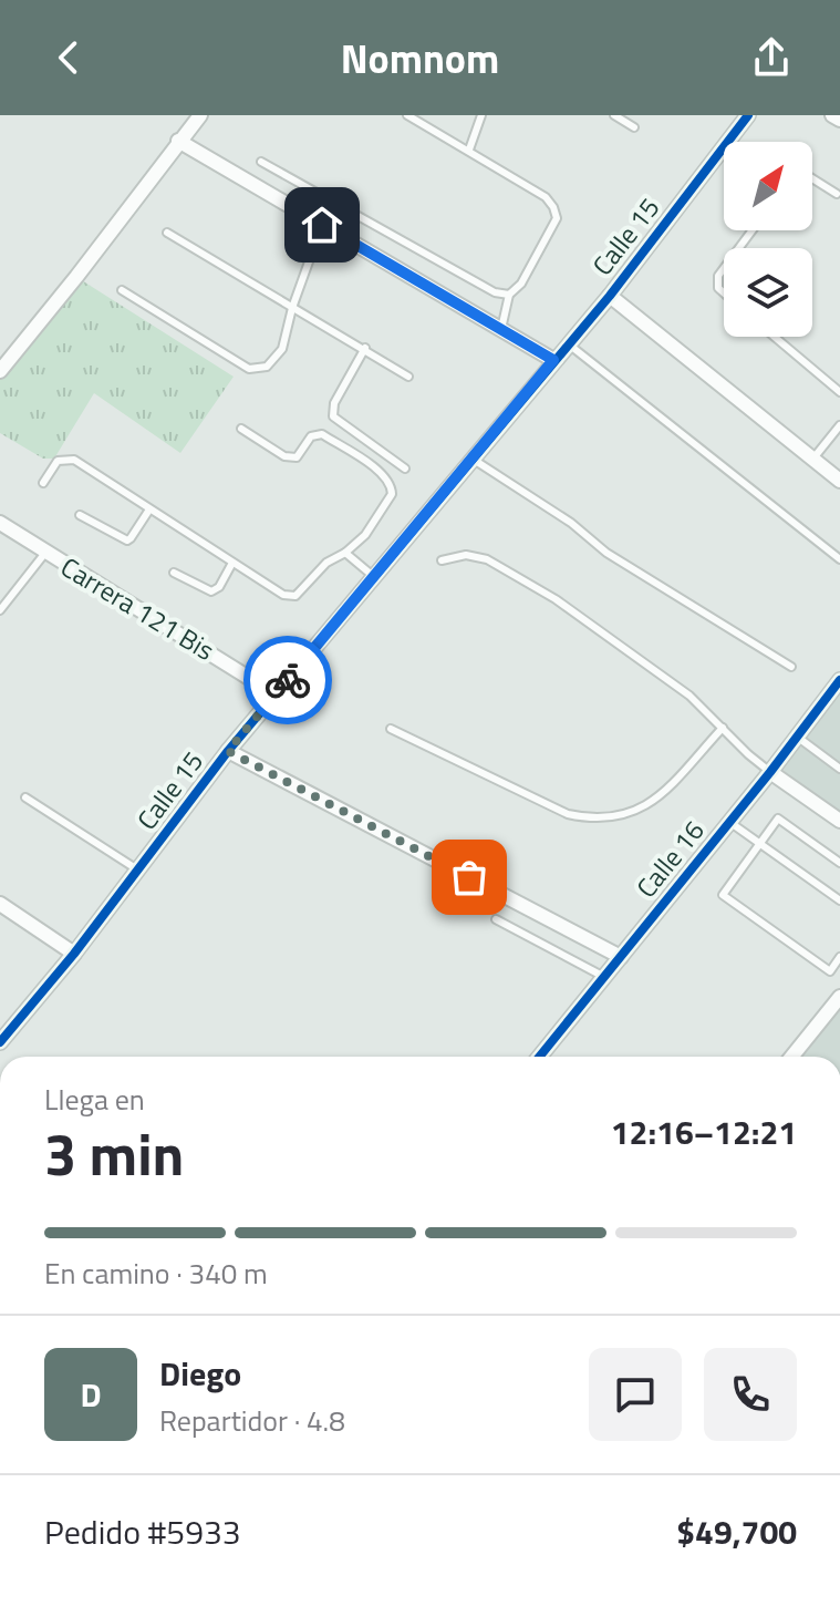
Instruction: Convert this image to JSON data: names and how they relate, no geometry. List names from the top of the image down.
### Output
{
  "streets": {
    "street": ["Calle 15", "Carrera 121 Bis", "Calle 16"]
  },
  "crossings": [
    ["Calle 15", "Carrera 121 Bis"]
  ],
  "north": "top right",
  "page": {
    "header": "Nomnom",
    "heading": ["3 min", "Llega en", "12:16–12:21"],
    "panel": [
      "Diego",
      "Repartidor · 4.8",
      "Pedido #5933",
      "$49,700"
    ],
    "bar": "En camino · 340 m",
    "round": "D"
  }
}
